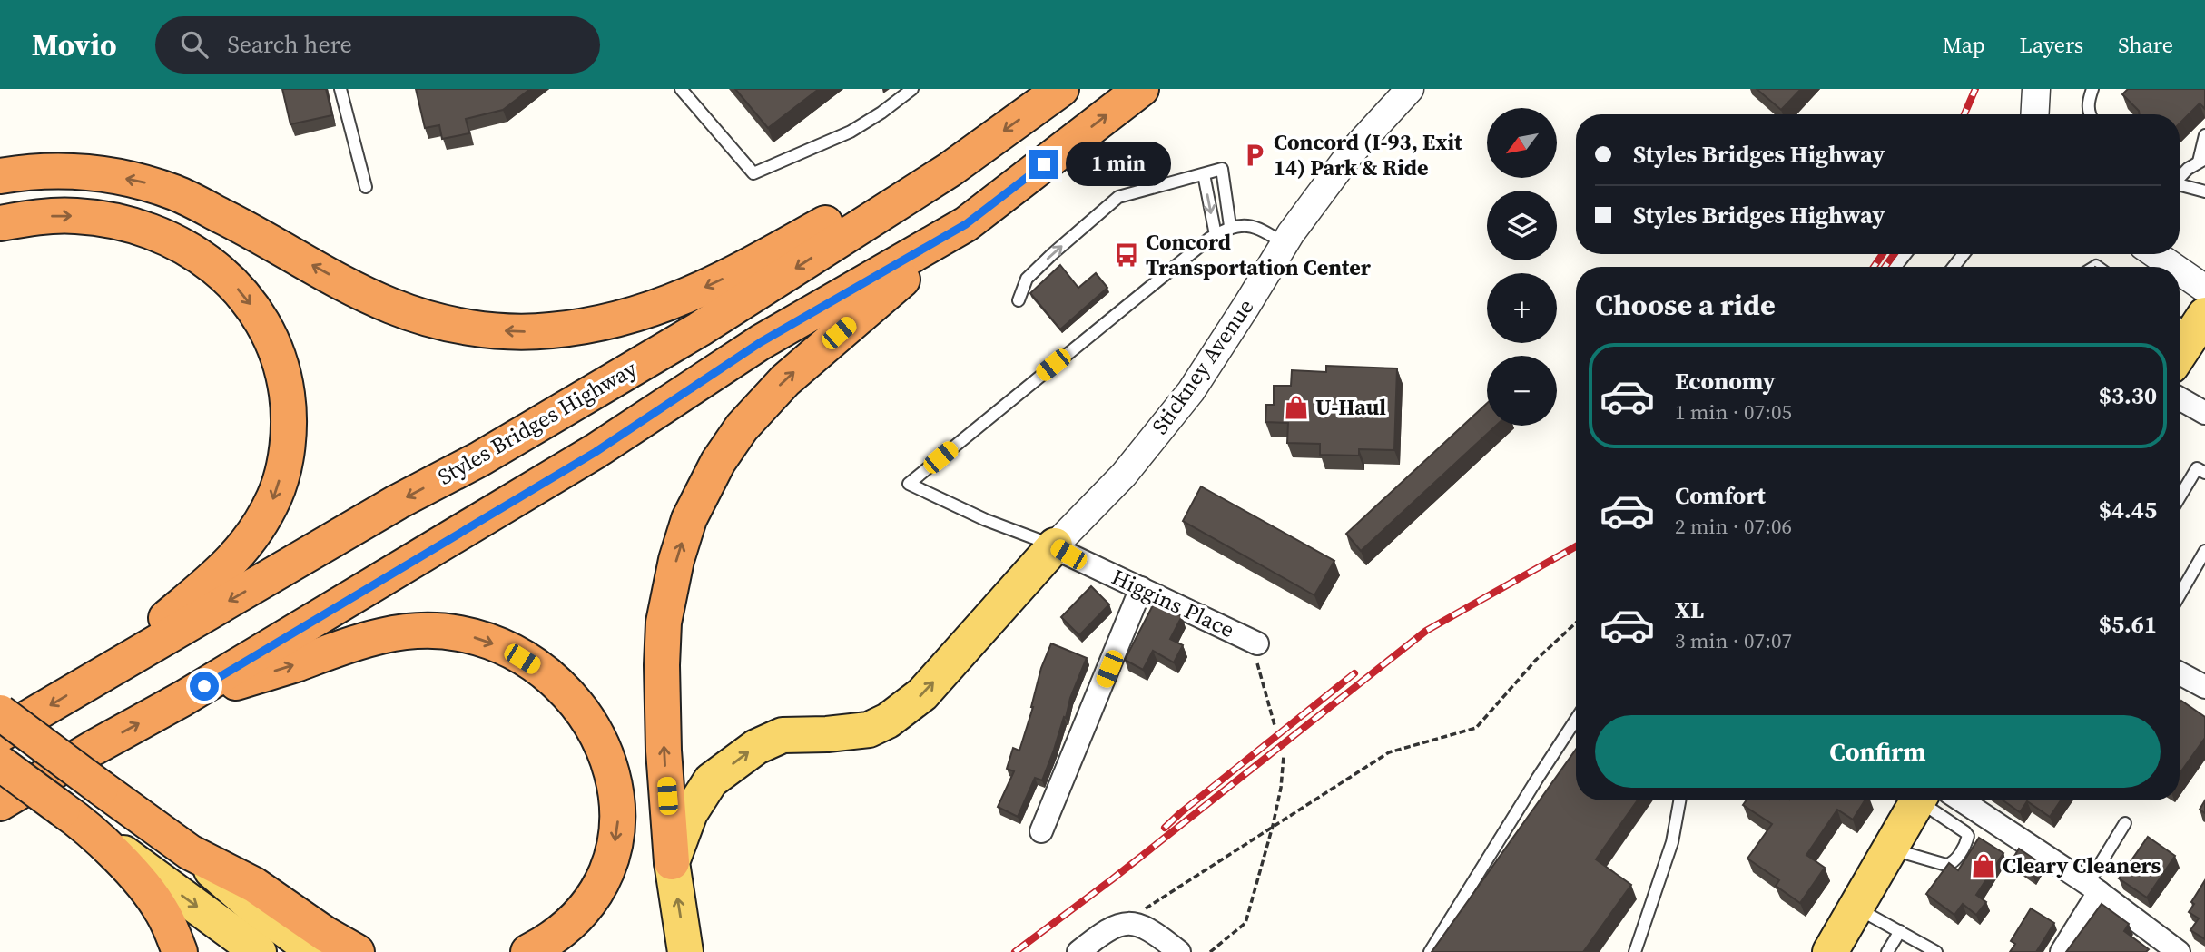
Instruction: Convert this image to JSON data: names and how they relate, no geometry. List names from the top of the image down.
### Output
{
  "streets": {
    "highway": ["Styles Bridges Highway"],
    "street": ["Stickney Avenue", "Higgins Place"]
  },
  "crossings": [
    ["Stickney Avenue", "Higgins Place"]
  ],
  "places": {
    "parking": ["Concord (I-93, Exit 14) Park & Ride"],
    "bus stop": ["Concord Transportation Center"],
    "shop": ["U-Haul", "Cleary Cleaners"]
  },
  "north": "bottom left",
  "page": {
    "header": "Movio",
    "search": "Search here",
    "nav": ["Map", "Layers", "Share"],
    "map_buttons": ["+", "−"],
    "banner": ["Styles Bridges Highway", "Styles Bridges Highway"],
    "bubble": "1 min",
    "heading": "Choose a ride",
    "list": [
      {
        "name": "Economy",
        "note": "1 min · 07:05",
        "value": "$3.30"
      },
      {
        "name": "Comfort",
        "note": "2 min · 07:06",
        "value": "$4.45"
      },
      {
        "name": "XL",
        "note": "3 min · 07:07",
        "value": "$5.61"
      }
    ],
    "buttons": "Confirm"
  }
}
